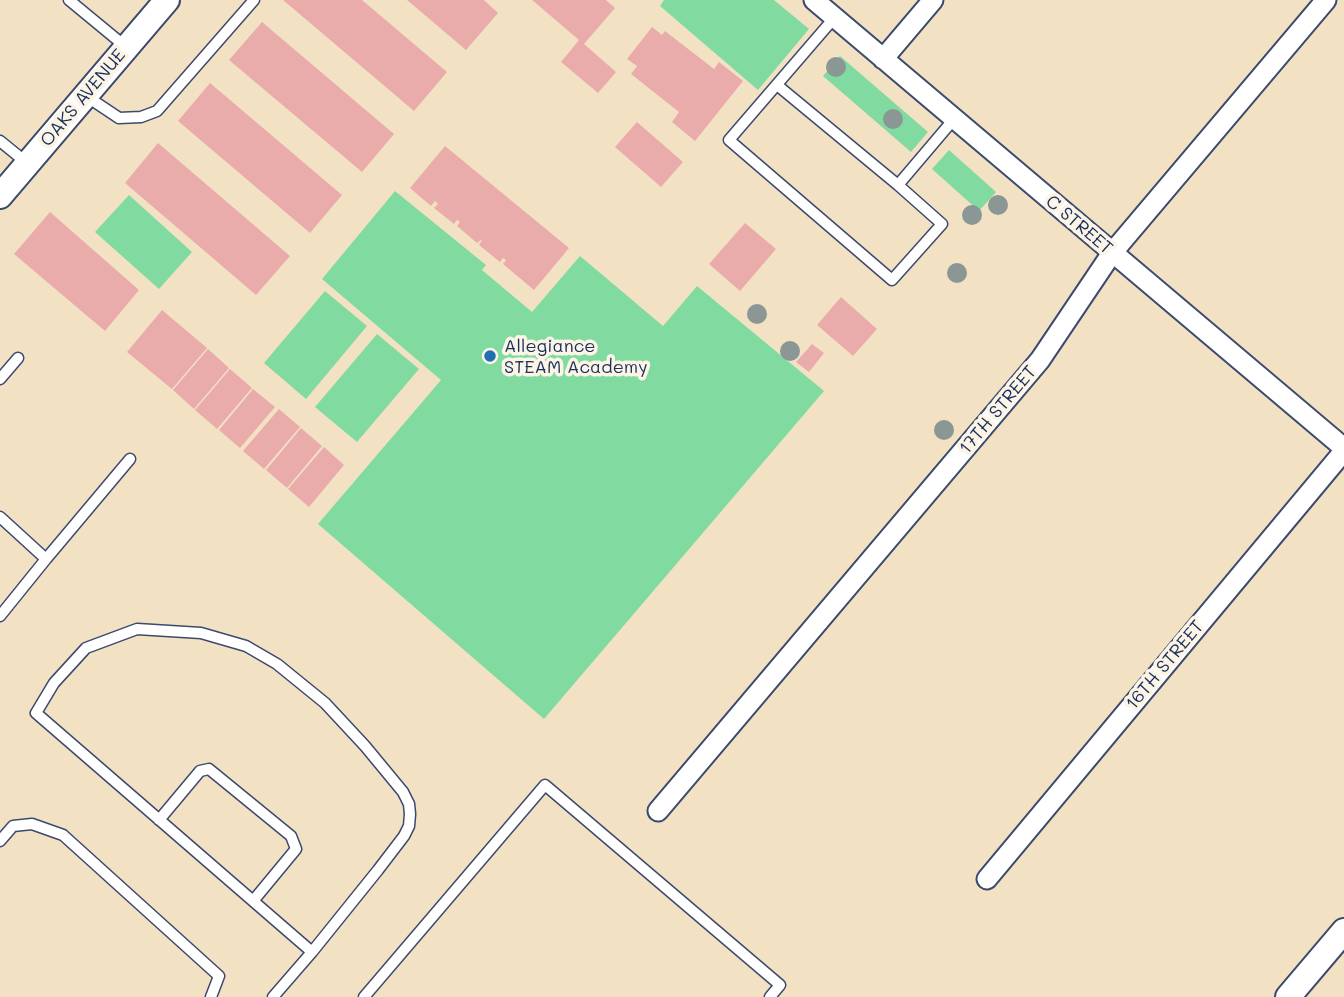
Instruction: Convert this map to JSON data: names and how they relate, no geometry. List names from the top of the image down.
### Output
{
  "streets": {
    "street": [
      "OAKS AVENUE",
      "C STREET",
      "17TH STREET",
      "16TH STREET"
    ]
  },
  "crossings": [
    ["C STREET", "17TH STREET"],
    ["C STREET", "16TH STREET"]
  ],
  "places": ["Allegiance STEAM Academy"]
}
